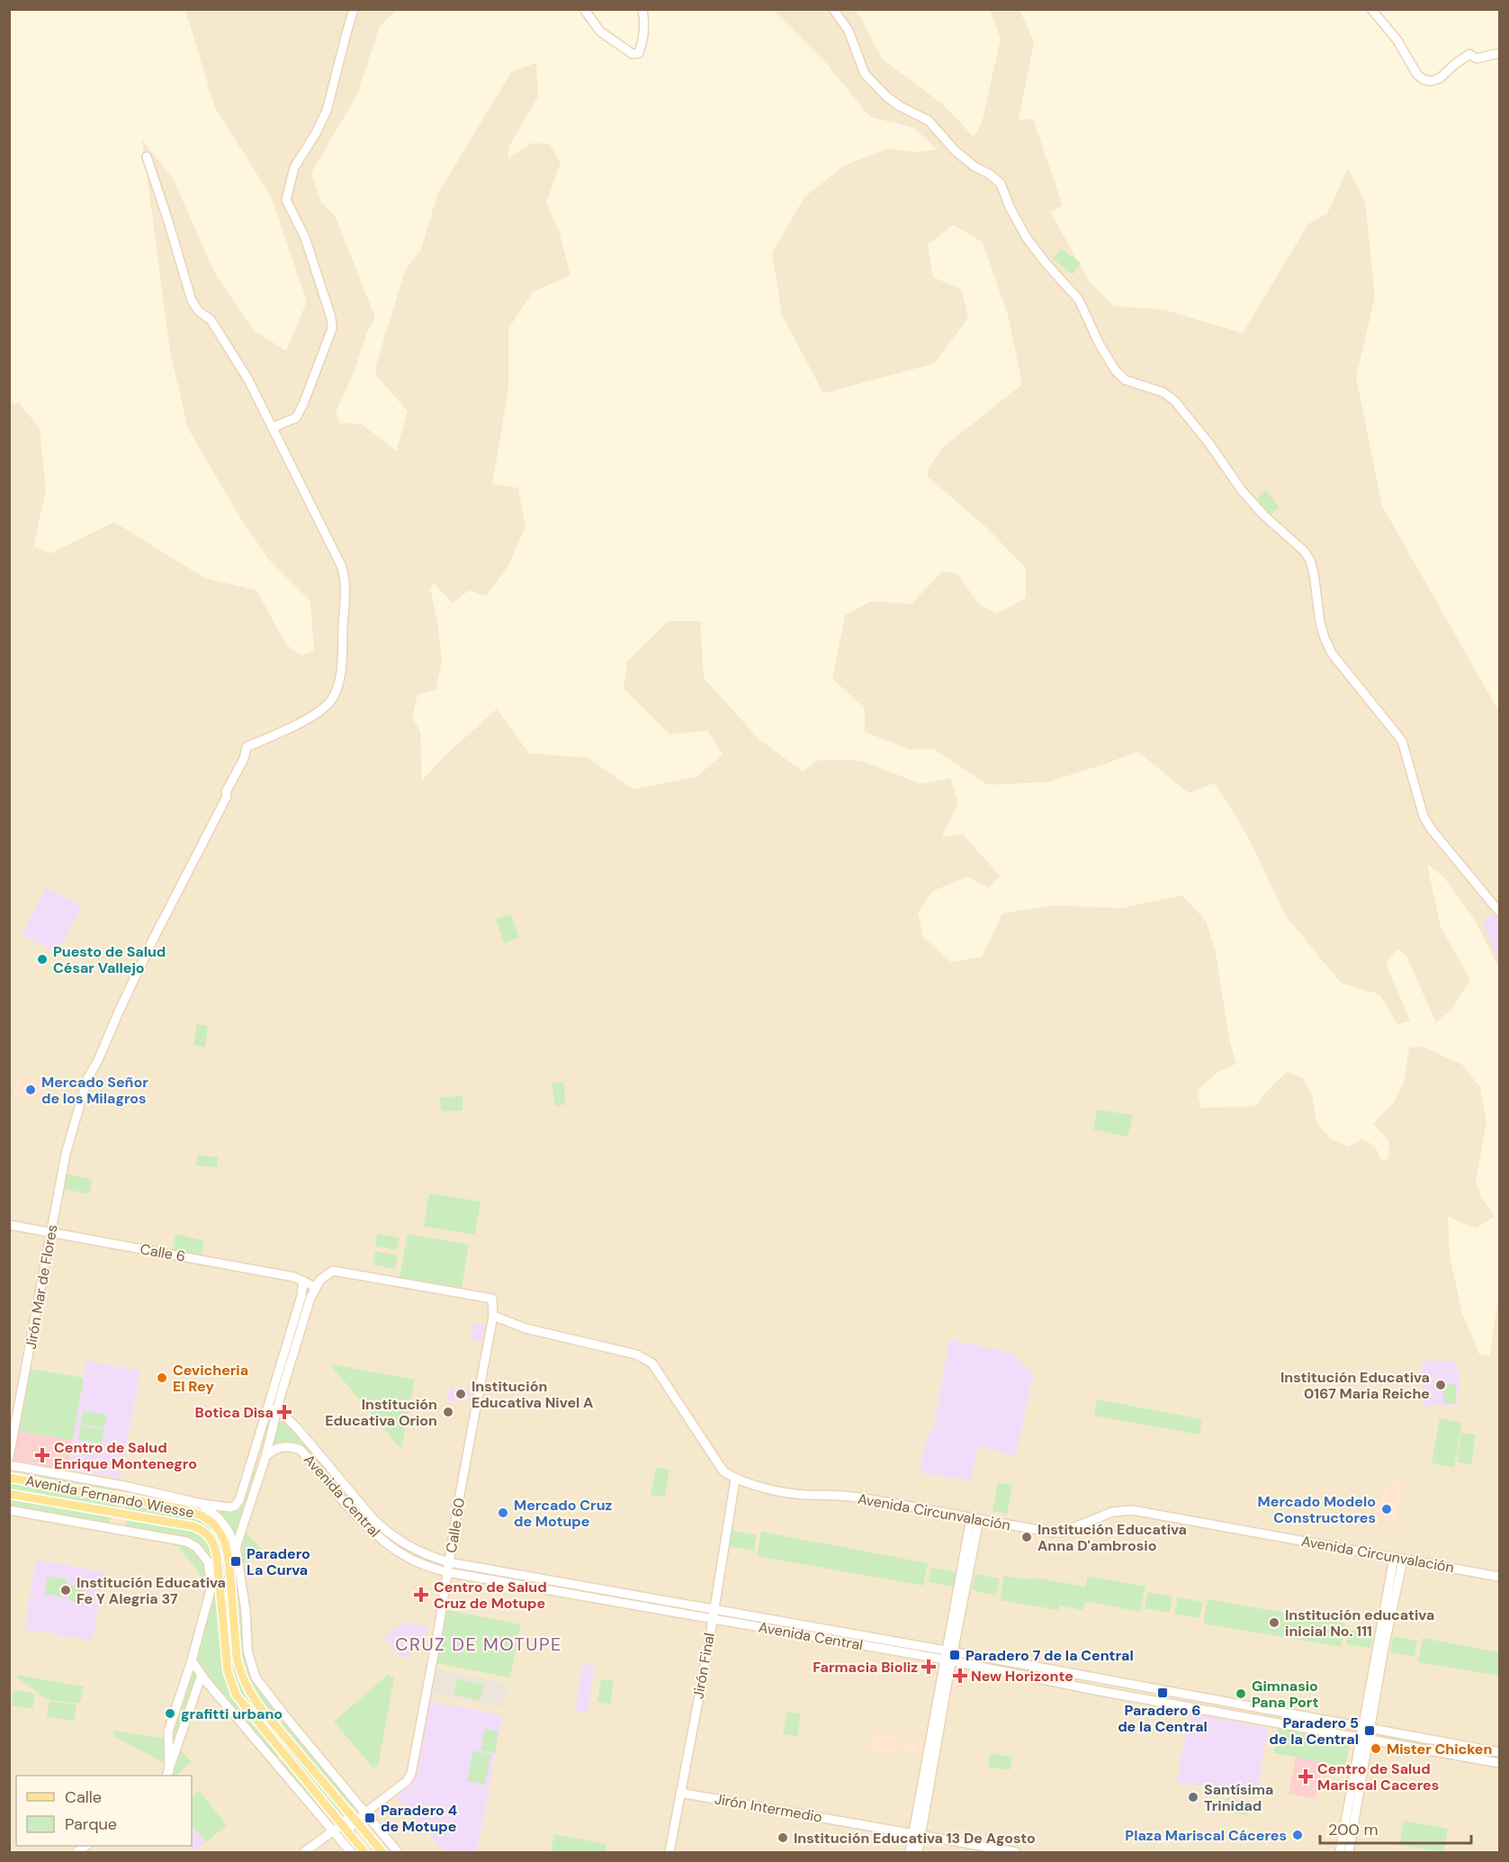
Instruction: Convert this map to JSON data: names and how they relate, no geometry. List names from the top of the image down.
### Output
{
  "streets": {
    "main road": ["Avenida Fernando Wiesse"],
    "street": [
      "Calle 6",
      "Jirón Mar de Flores",
      "Avenida Central",
      "Avenida Circunvalación",
      "Calle 60",
      "Jirón Final",
      "Jirón Intermedio"
    ]
  },
  "crossings": [
    ["Calle 6", "Jirón Mar de Flores"],
    ["Calle 6", "Calle 60"],
    ["Avenida Central", "Calle 60"],
    ["Avenida Central", "Jirón Final"],
    ["Avenida Fernando Wiesse", "Calle 60"],
    ["Avenida Circunvalación", "Calle 60"],
    ["Avenida Circunvalación", "Jirón Final"],
    ["Jirón Final", "Jirón Intermedio"]
  ],
  "districts": ["CRUZ DE MOTUPE"],
  "places": {
    "other": [
      "Puesto de Salud César Vallejo",
      "Mercado Señor de los Milagros",
      "Cevicheria El Rey",
      "Institución Educativa 0167 Maria Reiche",
      "Institución Educativa Nivel A",
      "Institución Educativa Orion",
      "Mercado Modelo Constructores",
      "Mercado Cruz de Motupe",
      "Institución Educativa Anna D'ambrosio",
      "Institución Educativa Fe Y Alegria 37",
      "Institución educativa inicial No. 111",
      "Gimnasio Pana Port",
      "grafitti urbano",
      "Mister Chicken",
      "Santísima Trinidad",
      "Plaza Mariscal Cáceres",
      "Institución Educativa 13 De Agosto"
    ],
    "health": [
      "Botica Disa",
      "Centro de Salud Enrique Montenegro",
      "Centro de Salud Cruz de Motupe",
      "Farmacia Bioliz",
      "New Horizonte",
      "Centro de Salud Mariscal Caceres"
    ],
    "transit": [
      "Paradero La Curva",
      "Paradero 7 de la Central",
      "Paradero 6 de la Central",
      "Paradero 5 de la Central",
      "Paradero 4 de Motupe"
    ]
  },
  "legend": ["Calle", "Parque"],
  "scale_bar": "200 m"
}
